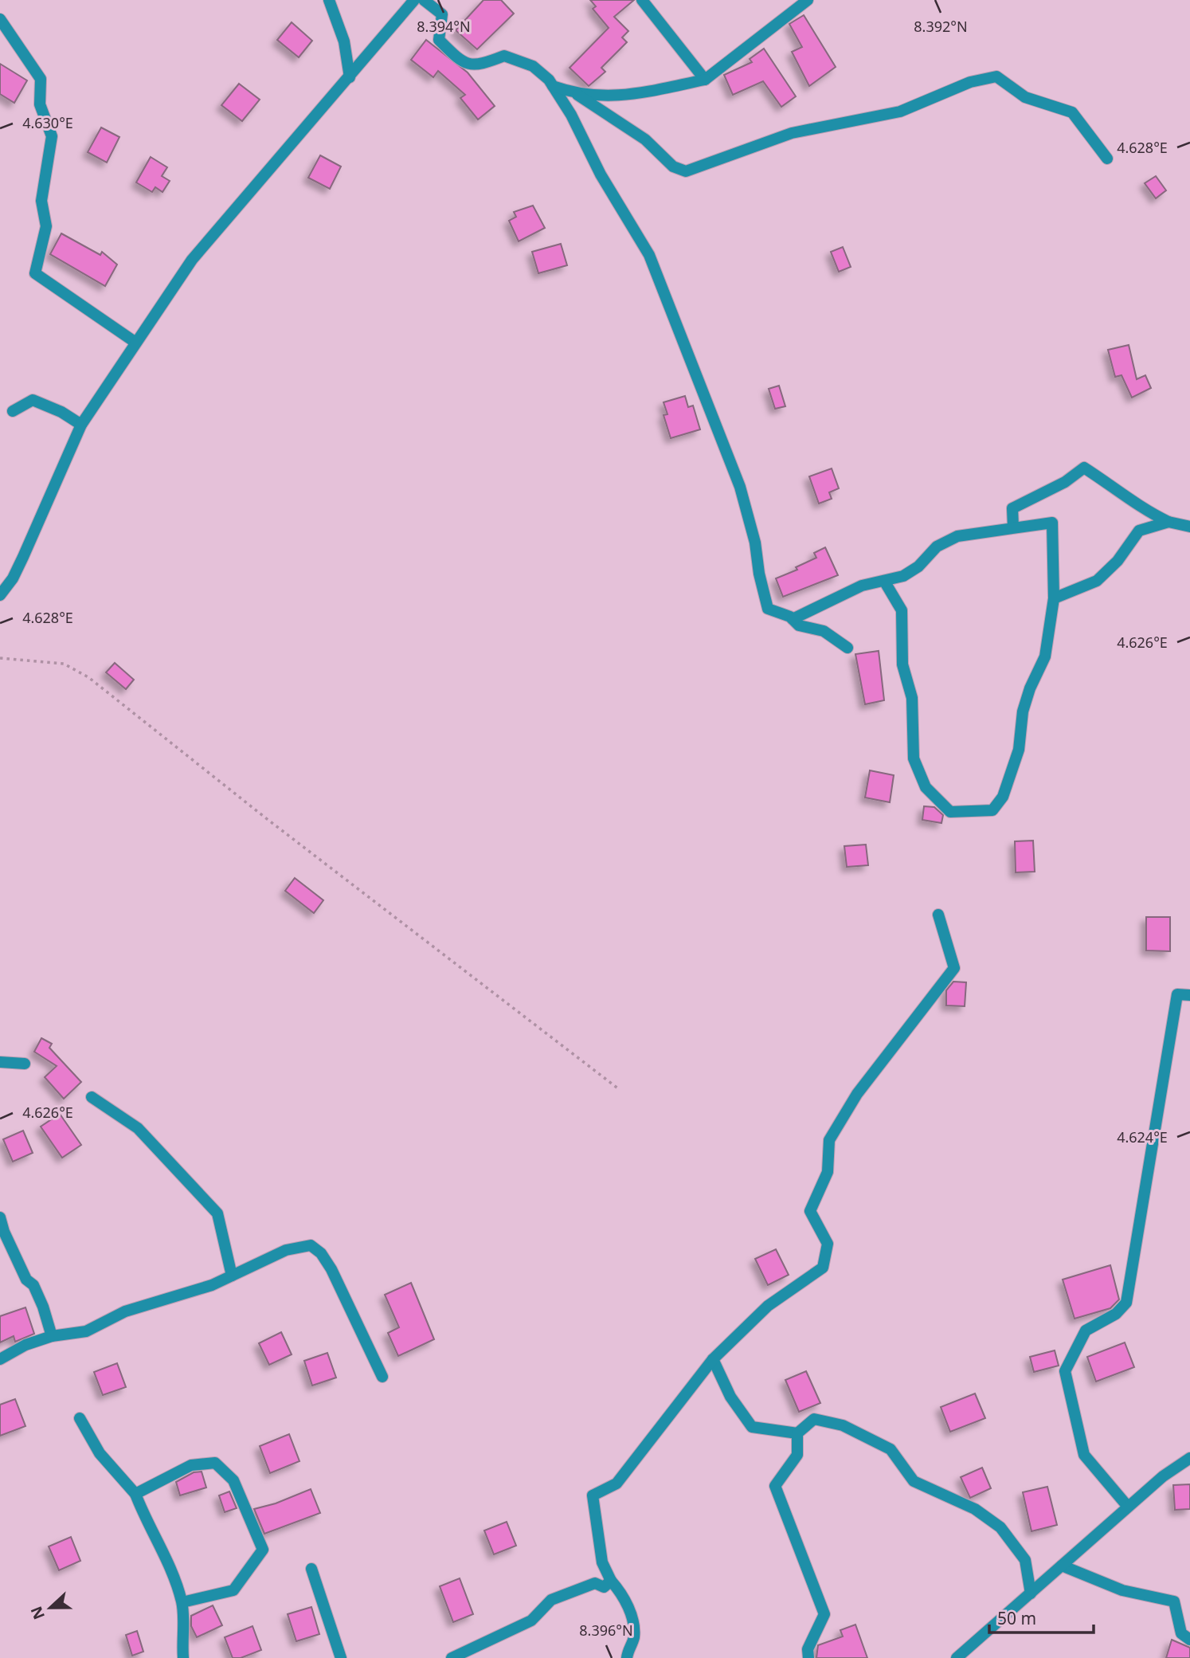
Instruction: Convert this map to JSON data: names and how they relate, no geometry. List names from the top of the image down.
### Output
{
  "scale_bar": "50 m",
  "north": "left",
  "coordinates": [
    "8.394°N",
    "8.392°N",
    "4.630°E",
    "4.628°E",
    "4.626°E",
    "4.624°E",
    "8.396°N"
  ]
}
